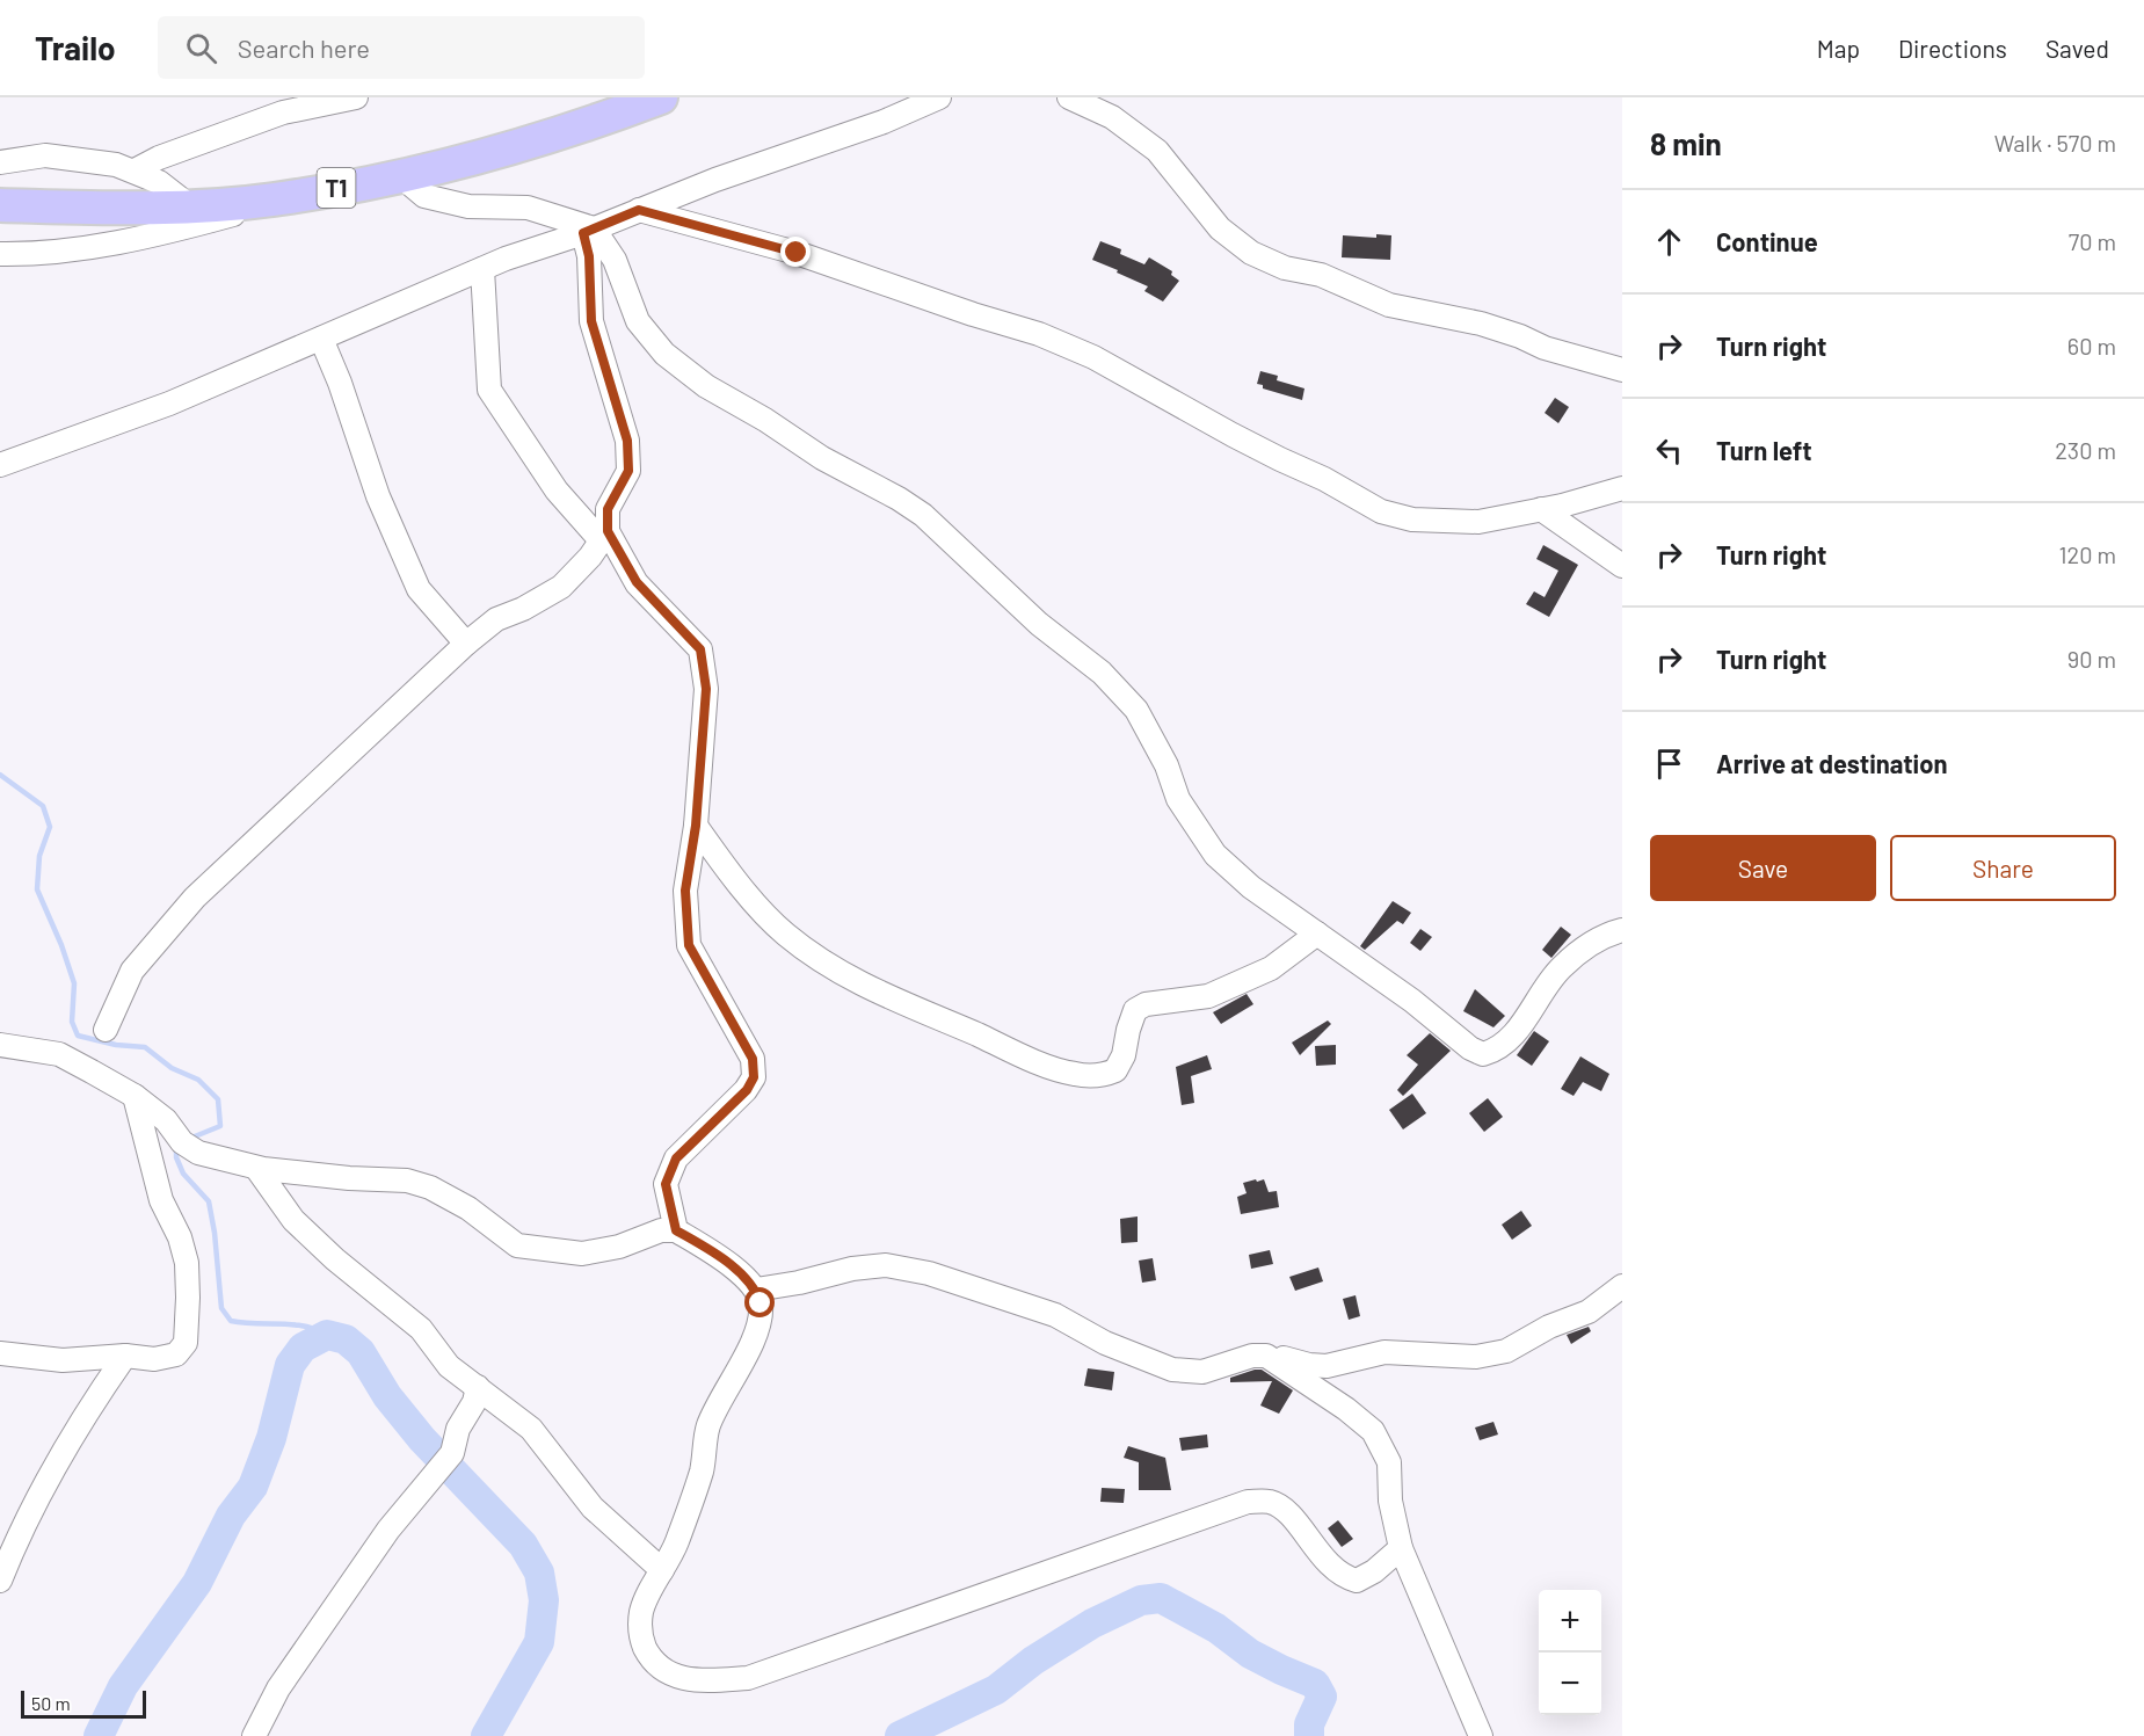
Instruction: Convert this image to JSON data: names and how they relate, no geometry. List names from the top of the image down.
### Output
{
  "streets": {
    "highway": ["T1"]
  },
  "scale_bar": "50 m",
  "page": {
    "header": "Trailo",
    "search": "Search here",
    "nav": ["Map", "Directions", "Saved"],
    "heading": ["8 min", "Walk · 570 m"],
    "list": [
      ["Continue", "70 m"],
      ["Turn right", "60 m"],
      ["Turn left", "230 m"],
      ["Turn right", "120 m"],
      ["Turn right", "90 m"],
      "Arrive at destination"
    ],
    "buttons": ["Save", "Share"],
    "map_buttons": ["+", "−"],
    "scale": "50 m"
  }
}
